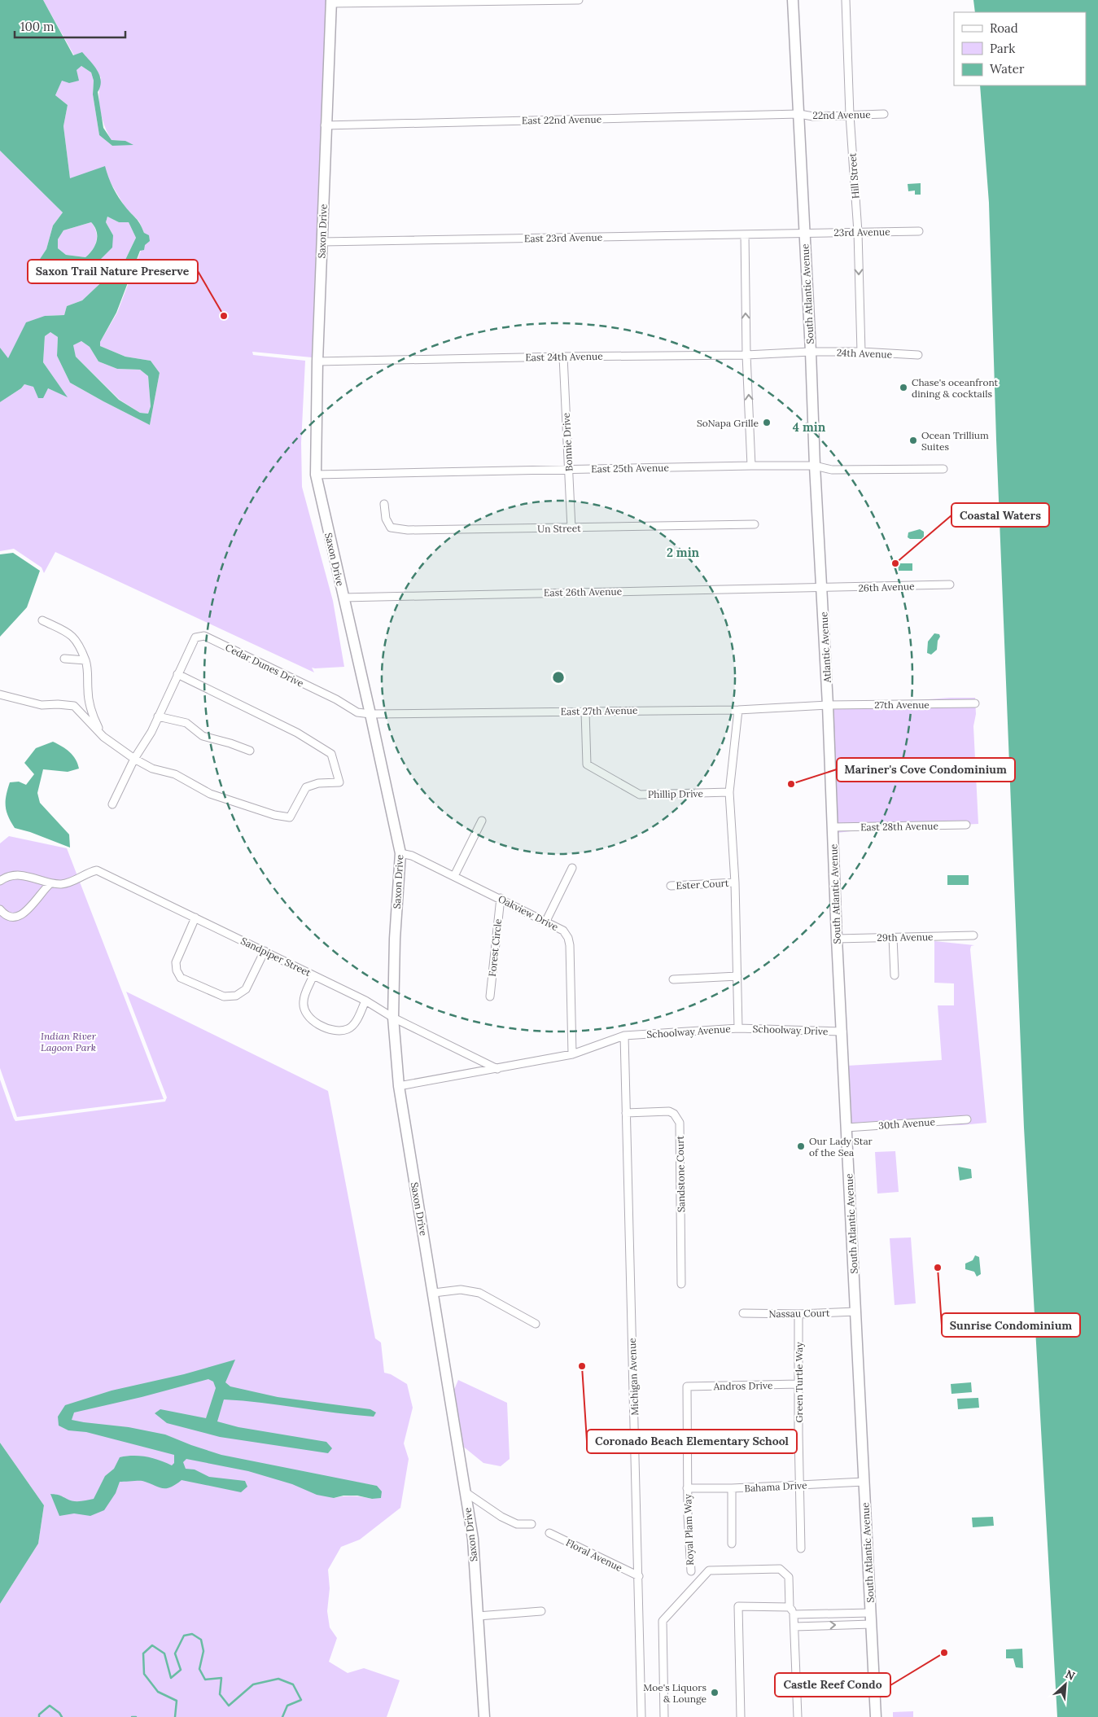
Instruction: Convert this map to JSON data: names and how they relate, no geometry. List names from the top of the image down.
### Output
{
  "streets": {
    "street": [
      "22nd Avenue",
      "East 22nd Avenue",
      "Hill Street",
      "Saxon Drive",
      "23rd Avenue",
      "East 23rd Avenue",
      "South Atlantic Avenue",
      "24th Avenue",
      "East 24th Avenue",
      "Bonnie Drive",
      "East 25th Avenue",
      "Un Street",
      "26th Avenue",
      "East 26th Avenue",
      "Atlantic Avenue",
      "Cedar Dunes Drive",
      "27th Avenue",
      "East 27th Avenue",
      "Phillip Drive",
      "East 28th Avenue",
      "Ester Court",
      "Oakview Drive",
      "29th Avenue",
      "Forest Circle",
      "Sandpiper Street",
      "Schoolway Drive",
      "Schoolway Avenue",
      "30th Avenue",
      "Sandstone Court",
      "Nassau Court",
      "Michigan Avenue",
      "Green Turtle Way",
      "Andros Drive",
      "Bahama Drive",
      "Royal Plam Way",
      "Floral Avenue"
    ]
  },
  "crossings": [
    ["22nd Avenue", "East 22nd Avenue"],
    ["22nd Avenue", "Hill Street"],
    ["22nd Avenue", "South Atlantic Avenue"],
    ["East 22nd Avenue", "Saxon Drive"],
    ["East 22nd Avenue", "South Atlantic Avenue"],
    ["Hill Street", "23rd Avenue"],
    ["Hill Street", "24th Avenue"],
    ["Saxon Drive", "East 23rd Avenue"],
    ["Saxon Drive", "East 24th Avenue"],
    ["Saxon Drive", "East 25th Avenue"],
    ["Saxon Drive", "East 26th Avenue"],
    ["Saxon Drive", "Cedar Dunes Drive"],
    ["Saxon Drive", "East 27th Avenue"],
    ["Saxon Drive", "Oakview Drive"],
    ["Saxon Drive", "Sandpiper Street"],
    ["Saxon Drive", "Schoolway Avenue"],
    ["23rd Avenue", "East 23rd Avenue"],
    ["23rd Avenue", "South Atlantic Avenue"],
    ["East 23rd Avenue", "South Atlantic Avenue"],
    ["South Atlantic Avenue", "24th Avenue"],
    ["South Atlantic Avenue", "East 24th Avenue"],
    ["South Atlantic Avenue", "East 25th Avenue"],
    ["South Atlantic Avenue", "26th Avenue"],
    ["South Atlantic Avenue", "East 26th Avenue"],
    ["South Atlantic Avenue", "Atlantic Avenue"],
    ["South Atlantic Avenue", "27th Avenue"],
    ["South Atlantic Avenue", "East 27th Avenue"],
    ["South Atlantic Avenue", "East 28th Avenue"],
    ["South Atlantic Avenue", "29th Avenue"],
    ["South Atlantic Avenue", "Schoolway Drive"],
    ["South Atlantic Avenue", "30th Avenue"],
    ["South Atlantic Avenue", "Nassau Court"],
    ["South Atlantic Avenue", "Bahama Drive"],
    ["24th Avenue", "East 24th Avenue"],
    ["East 24th Avenue", "Bonnie Drive"],
    ["Bonnie Drive", "East 25th Avenue"],
    ["Bonnie Drive", "Un Street"],
    ["26th Avenue", "East 26th Avenue"],
    ["26th Avenue", "Atlantic Avenue"],
    ["East 26th Avenue", "Atlantic Avenue"],
    ["Atlantic Avenue", "27th Avenue"],
    ["Atlantic Avenue", "East 27th Avenue"],
    ["Cedar Dunes Drive", "East 27th Avenue"],
    ["27th Avenue", "East 27th Avenue"],
    ["East 27th Avenue", "Phillip Drive"],
    ["East 27th Avenue", "Schoolway Avenue"],
    ["Phillip Drive", "Schoolway Avenue"],
    ["Ester Court", "Schoolway Avenue"],
    ["Oakview Drive", "Forest Circle"],
    ["Oakview Drive", "Schoolway Avenue"],
    ["Sandpiper Street", "Schoolway Avenue"],
    ["Schoolway Drive", "Schoolway Avenue"],
    ["Schoolway Avenue", "Michigan Avenue"],
    ["Sandstone Court", "Michigan Avenue"],
    ["Nassau Court", "Green Turtle Way"],
    ["Michigan Avenue", "Floral Avenue"],
    ["Green Turtle Way", "Andros Drive"],
    ["Green Turtle Way", "Bahama Drive"],
    ["Andros Drive", "Royal Plam Way"],
    ["Bahama Drive", "Royal Plam Way"]
  ],
  "parks": ["Indian River Lagoon Park"],
  "places": [
    "Saxon Trail Nature Preserve",
    "Chase's oceanfront dining & cocktails",
    "SoNapa Grille",
    "Ocean Trillium Suites",
    "Coastal Waters",
    "Mariner's Cove Condominium",
    "Our Lady Star of the Sea",
    "Sunrise Condominium",
    "Coronado Beach Elementary School",
    "Castle Reef Condo",
    "Moe's Liquors & Lounge"
  ],
  "legend": ["Road", "Park", "Water"],
  "scale_bar": "100 m",
  "north": "top right",
  "rings": ["4 min", "2 min"]
}
